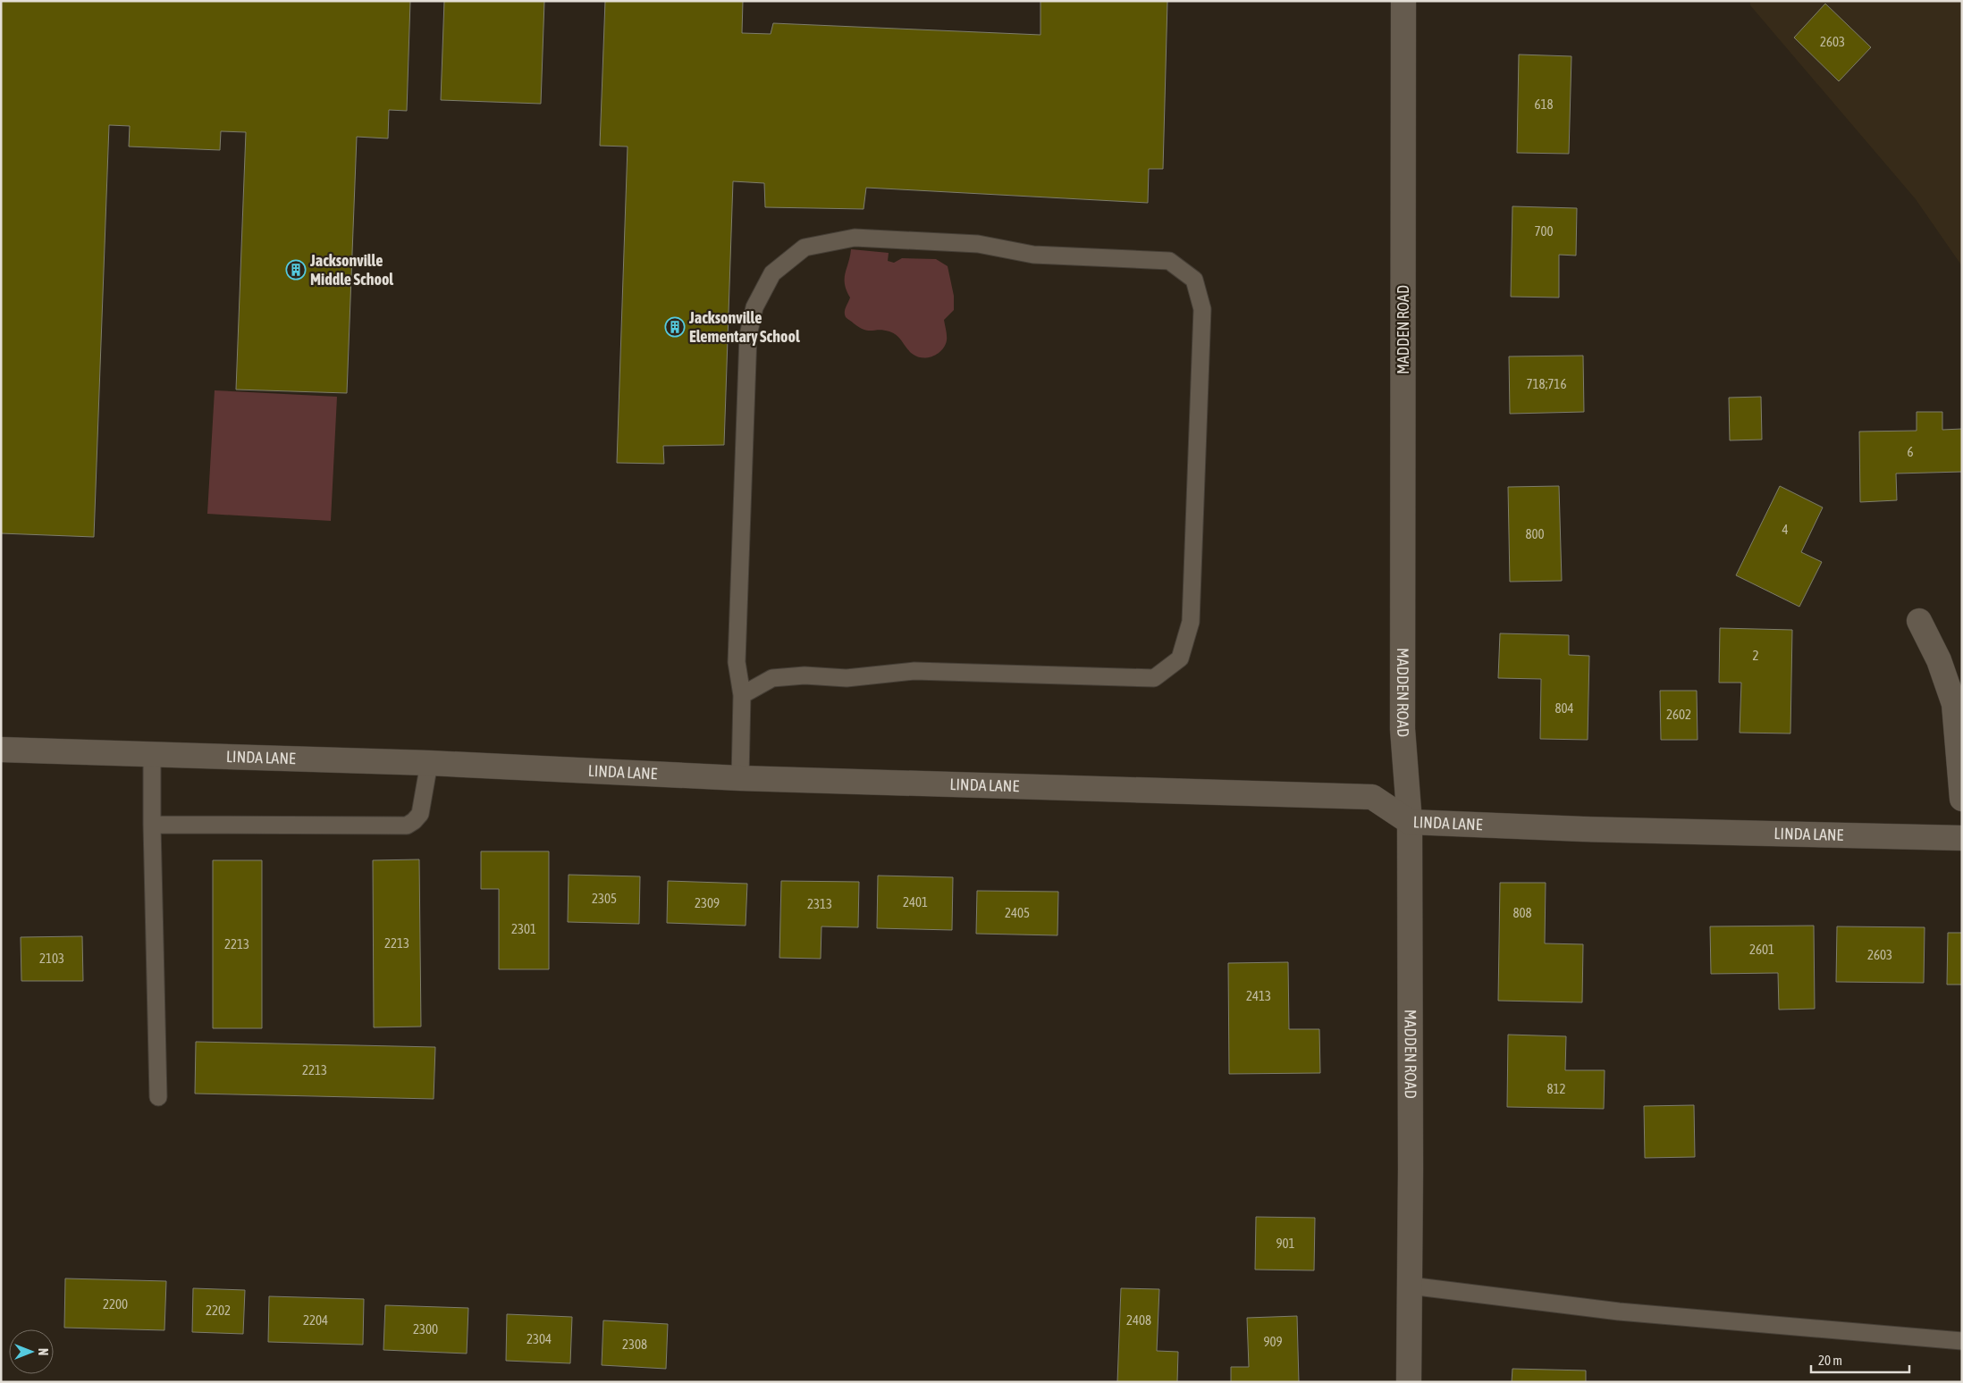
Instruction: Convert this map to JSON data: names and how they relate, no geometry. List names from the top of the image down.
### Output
{
  "streets": {
    "street": ["MADDEN ROAD", "LINDA LANE"]
  },
  "crossings": [
    ["MADDEN ROAD", "LINDA LANE"]
  ],
  "places": {
    "building": ["Jacksonville Middle School", "Jacksonville Elementary School"]
  },
  "house_numbers": [
    "2603",
    "618",
    "700",
    "718;716",
    "6",
    "4",
    "800",
    "2",
    "804",
    "2602",
    "2305",
    "2401",
    "2309",
    "2313",
    "2405",
    "808",
    "2301",
    "2213",
    "2213",
    "2601",
    "2603",
    "2103",
    "2413",
    "2213",
    "812",
    "901",
    "2200",
    "2202",
    "2204",
    "2408",
    "2300",
    "2304",
    "909",
    "2308"
  ],
  "scale_bar": "20 m",
  "north": "right"
}
